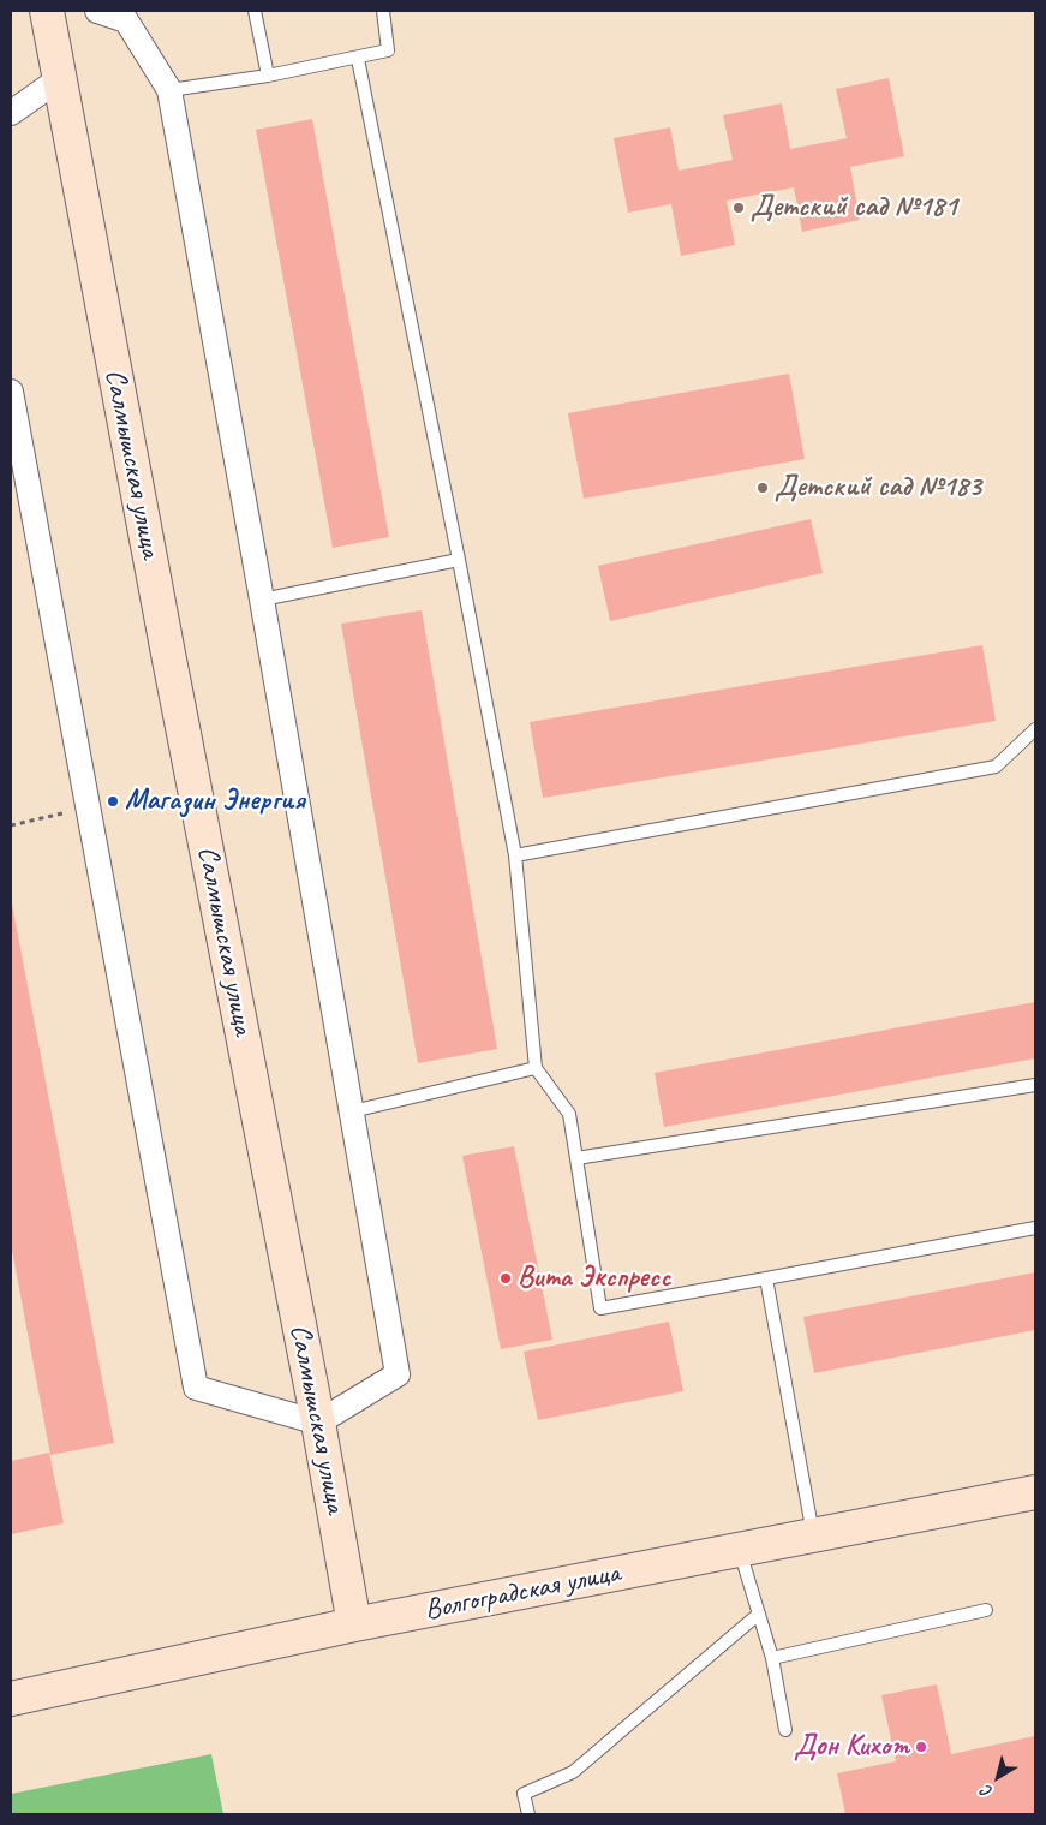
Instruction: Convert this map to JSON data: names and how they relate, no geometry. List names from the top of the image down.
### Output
{
  "streets": {
    "main road": ["Салмышская улица", "Волгоградская улица"]
  },
  "crossings": [
    ["Салмышская улица", "Волгоградская улица"]
  ],
  "places": [
    "Детский сад №181",
    "Детский сад №183",
    "Магазин Энергия",
    "Вита Экспресс",
    "Дон Кихот"
  ],
  "north": "bottom left"
}
